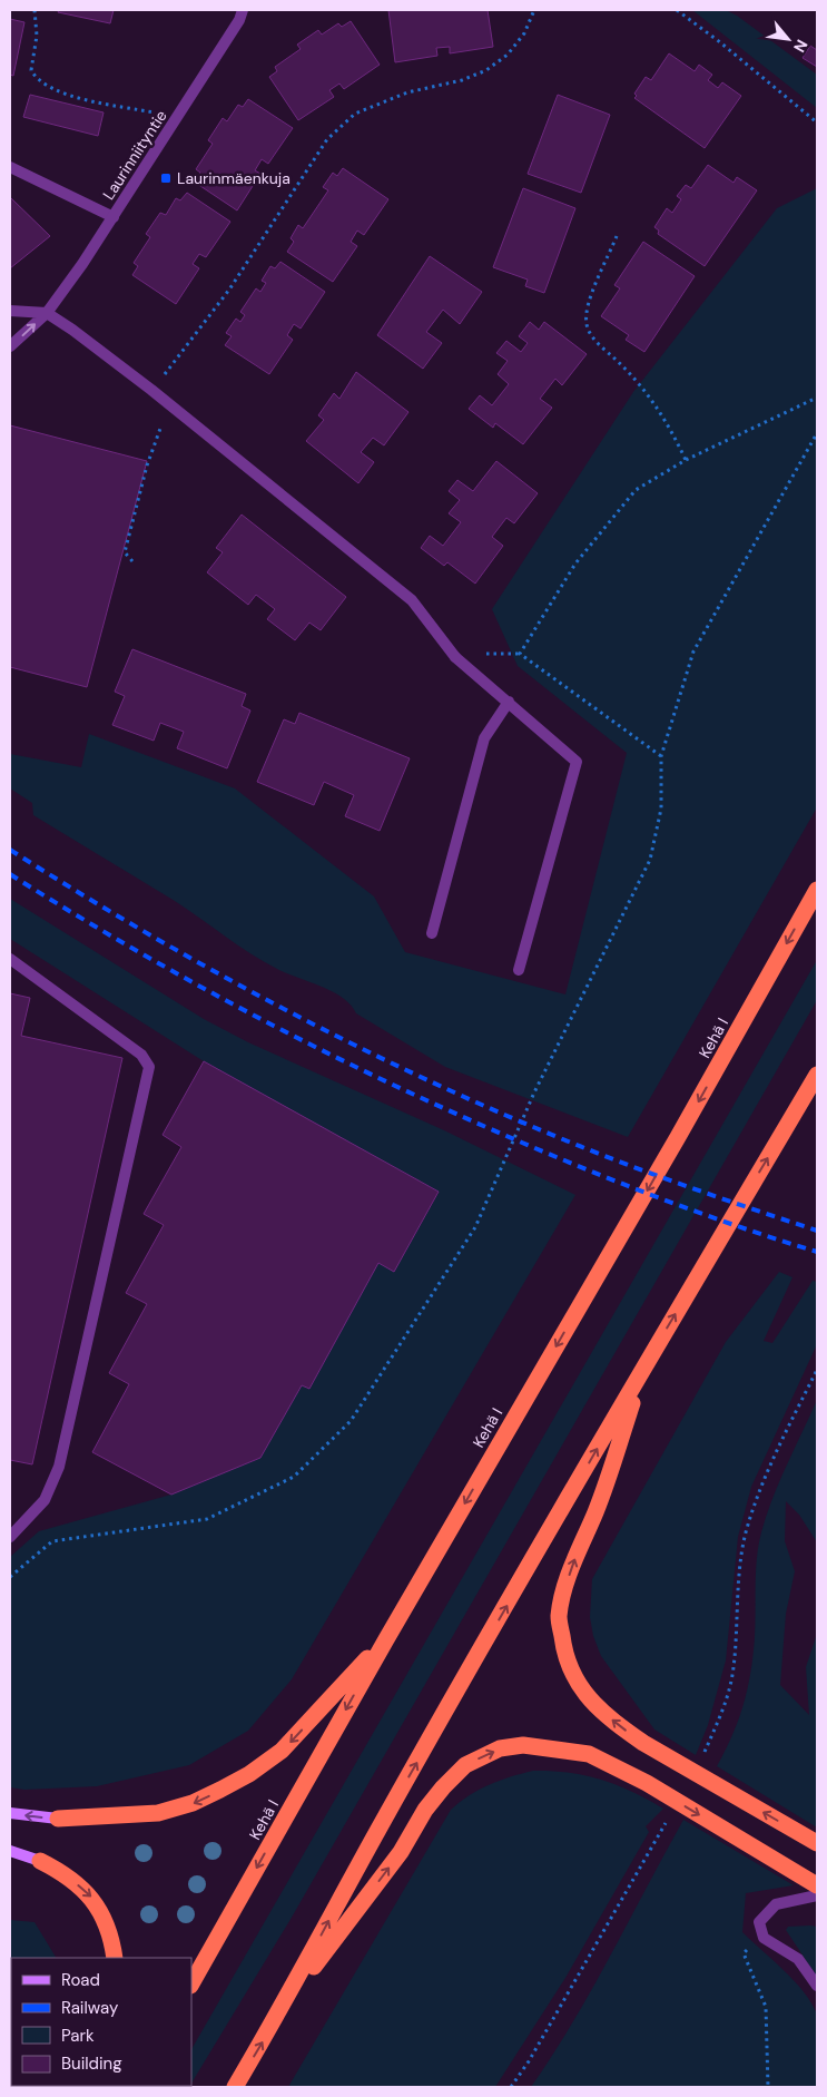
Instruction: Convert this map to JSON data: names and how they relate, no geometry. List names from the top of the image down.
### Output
{
  "streets": {
    "highway": ["Kehä I"],
    "street": ["Laurinniityntie"]
  },
  "places": {
    "transit": ["Laurinmäenkuja"]
  },
  "legend": [
    "Road",
    "Railway",
    "Park",
    "Building"
  ],
  "north": "bottom right"
}
